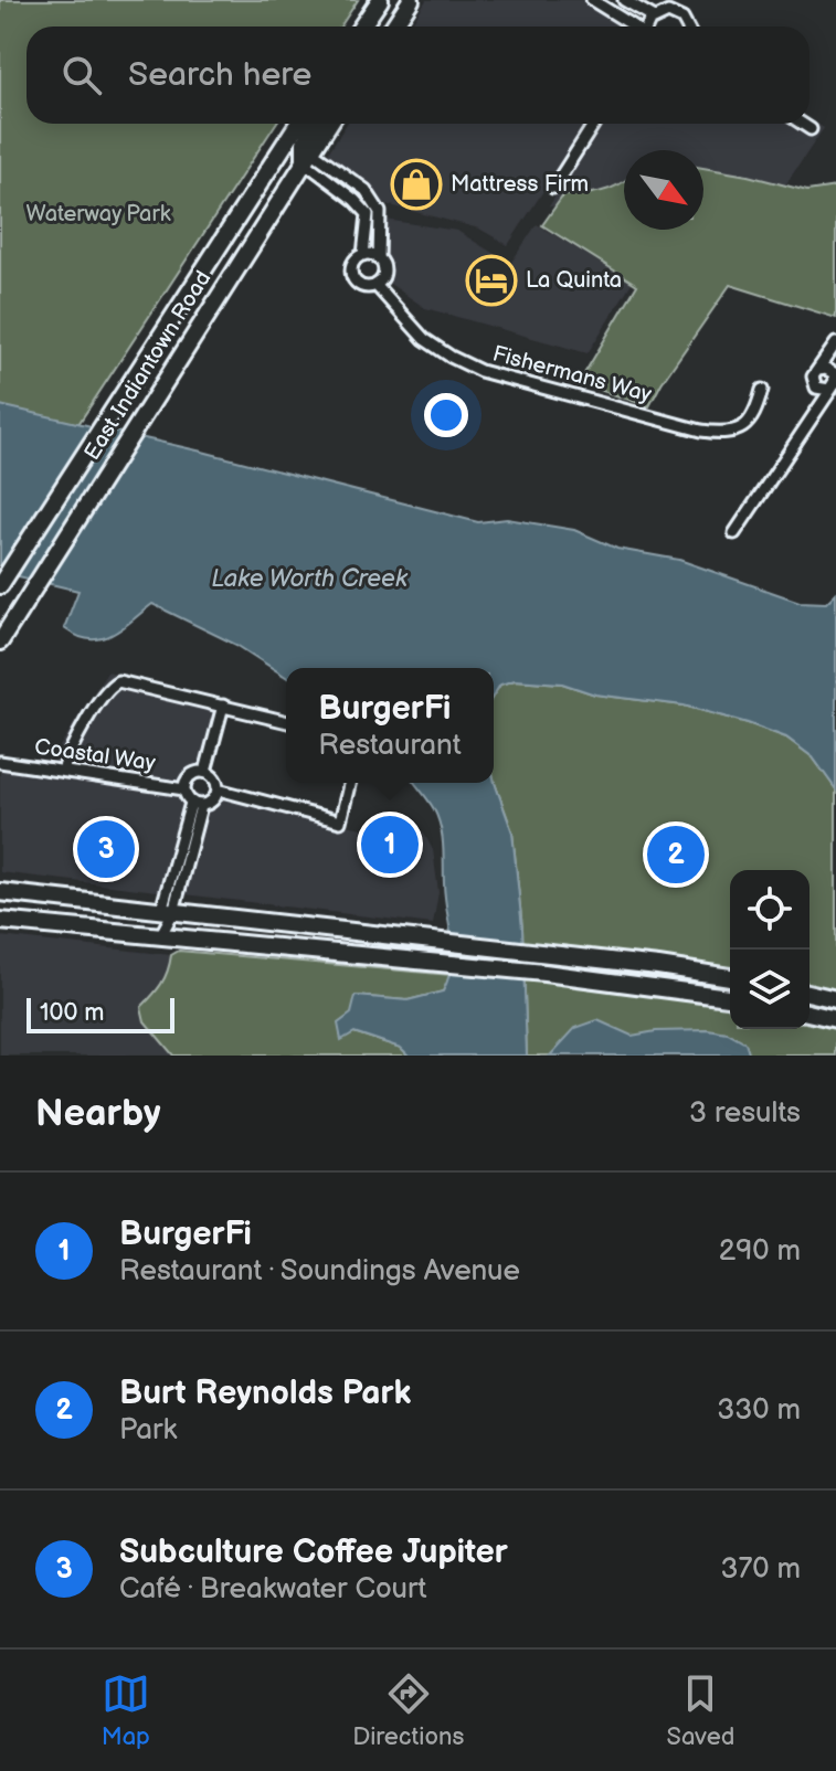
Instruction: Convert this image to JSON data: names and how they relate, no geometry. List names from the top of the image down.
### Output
{
  "streets": {
    "main road": ["East Indiantown Road"],
    "street": ["Fishermans Way", "Coastal Way"]
  },
  "crossings": [
    ["East Indiantown Road", "Fishermans Way"]
  ],
  "water": ["Lake Worth Creek"],
  "parks": ["Waterway Park"],
  "places": {
    "shop": ["Mattress Firm"],
    "hotel": ["La Quinta"]
  },
  "scale_bar": "100 m",
  "north": "bottom right",
  "page": {
    "search": "Search here",
    "popup": ["BurgerFi", "Restaurant"],
    "pins": ["1", "3", "2"],
    "scale": "100 m",
    "heading": ["Nearby", "3 results"],
    "list": [
      {
        "mark": "1",
        "name": "BurgerFi",
        "note": "Restaurant · Soundings Avenue",
        "value": "290 m"
      },
      {
        "mark": "2",
        "name": "Burt Reynolds Park",
        "note": "Park",
        "value": "330 m"
      },
      {
        "mark": "3",
        "name": "Subculture Coffee Jupiter",
        "note": "Café · Breakwater Court",
        "value": "370 m"
      }
    ],
    "nav": ["Map", "Directions", "Saved"]
  }
}
